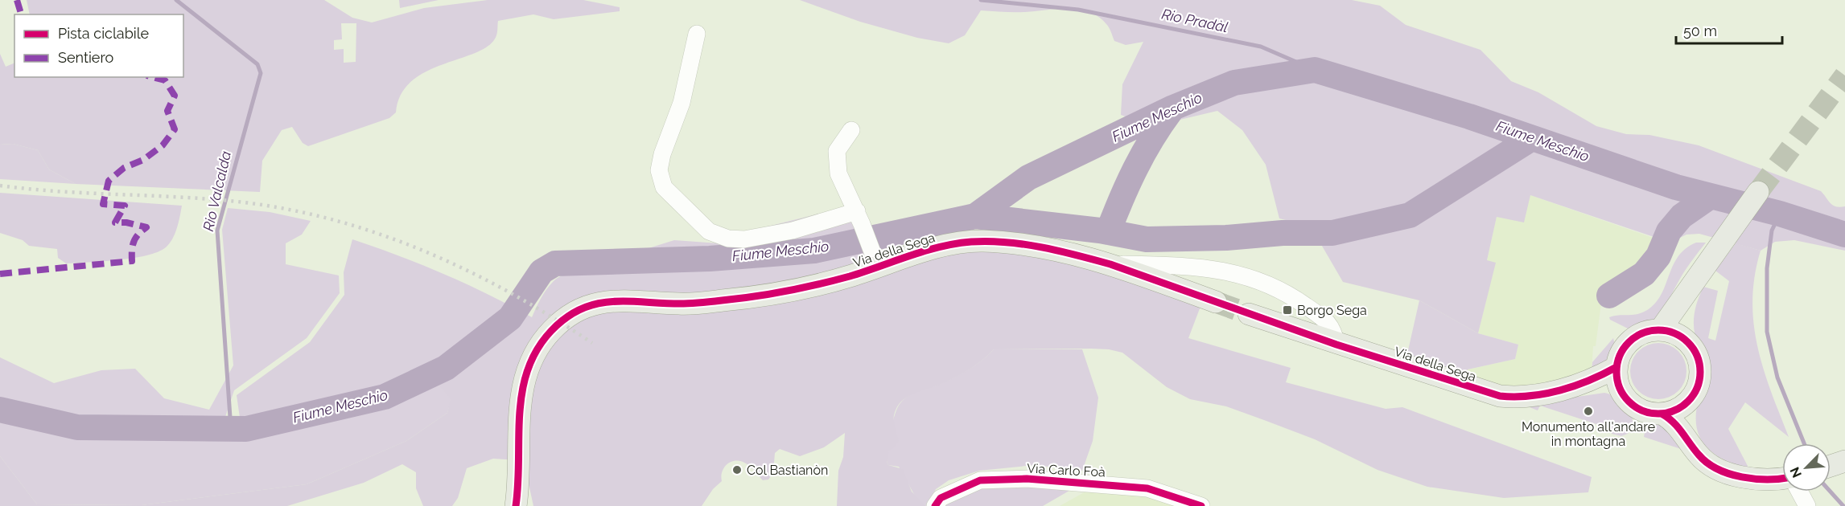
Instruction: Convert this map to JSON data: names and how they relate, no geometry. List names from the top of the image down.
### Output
{
  "streets": {
    "main road": ["Via della Sega"],
    "street": ["Via Carlo Foà"]
  },
  "water": ["Rio Pradàl", "Fiume Meschio", "Rio Valcalda"],
  "places": {
    "transit": ["Borgo Sega"],
    "other": ["Monumento all'andare in montagna", "Col Bastianòn"]
  },
  "legend": ["Pista ciclabile", "Sentiero"],
  "scale_bar": "50 m",
  "north": "bottom left"
}
